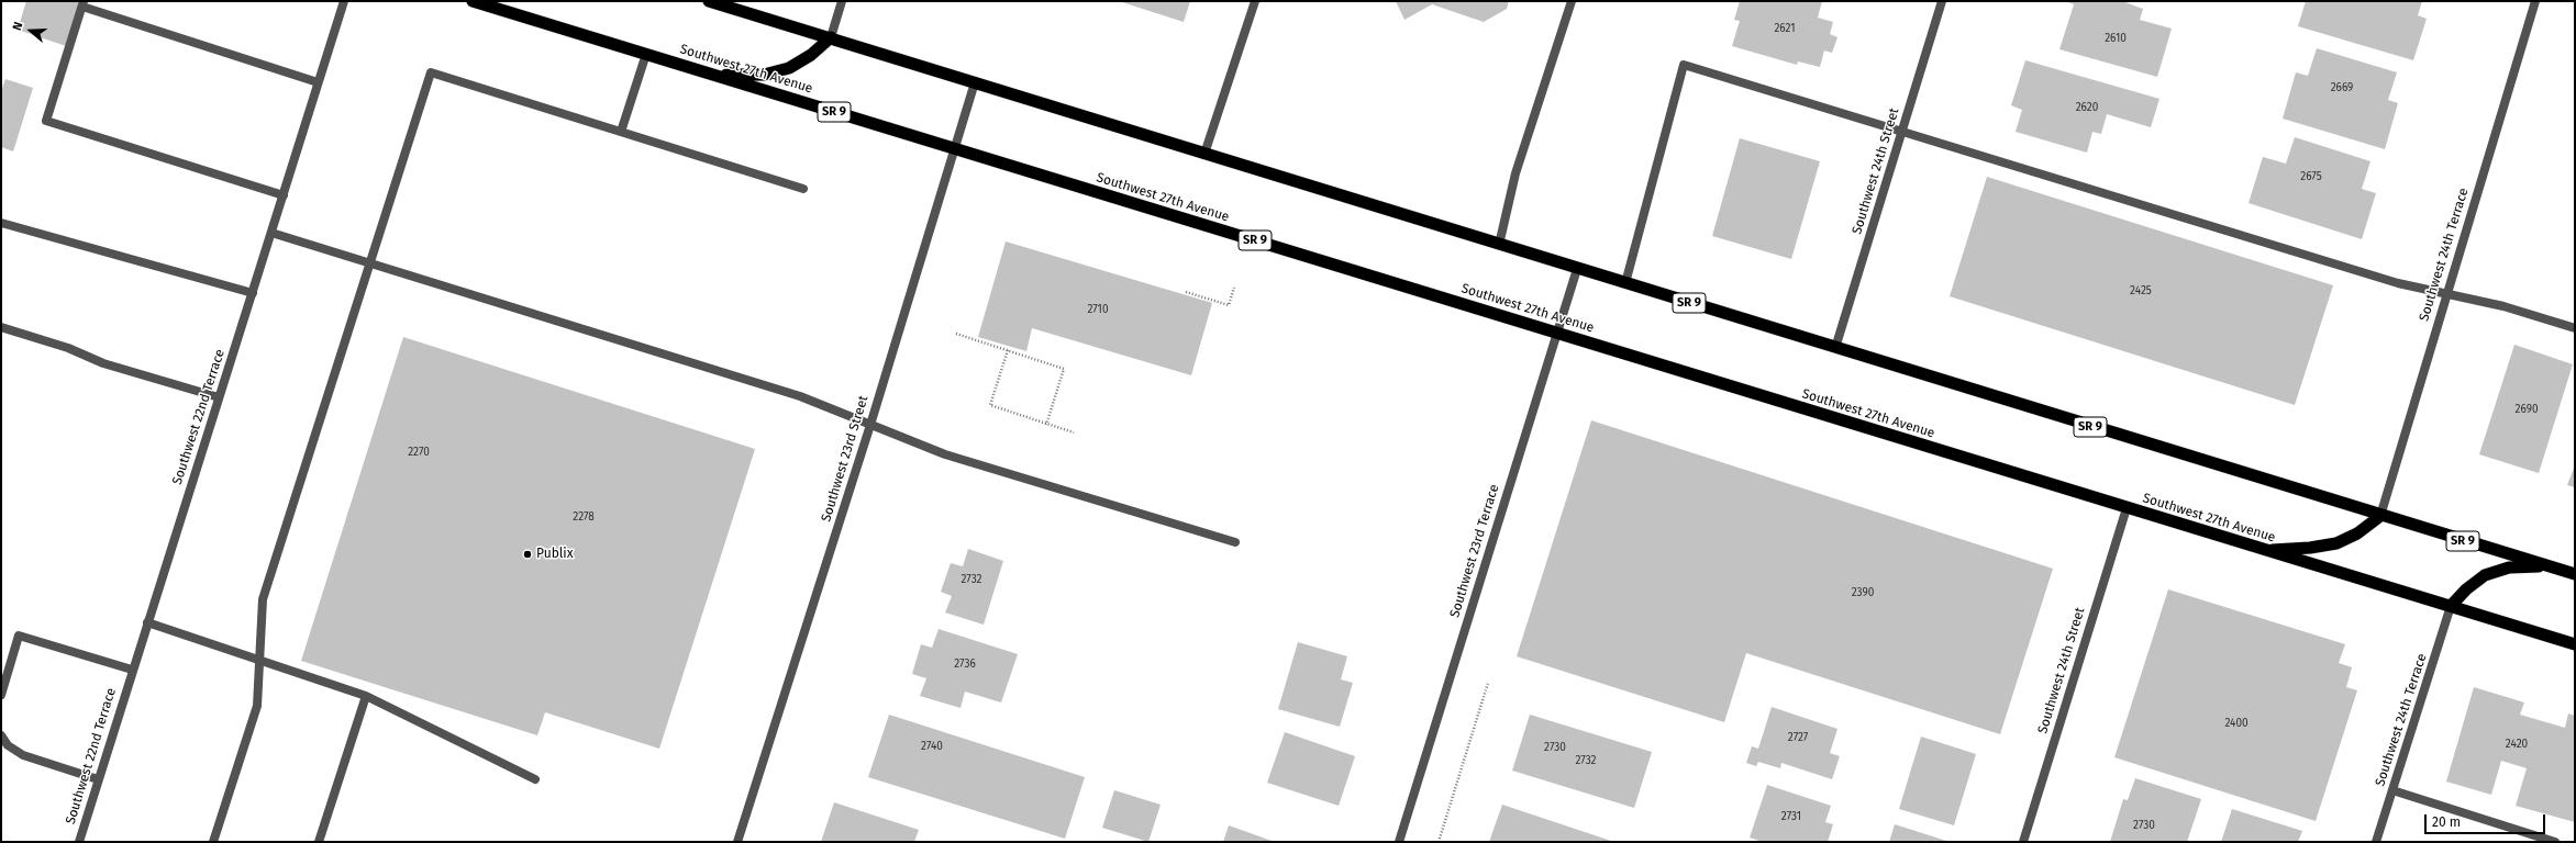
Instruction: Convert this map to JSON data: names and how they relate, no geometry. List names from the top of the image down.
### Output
{
  "streets": {
    "highway": ["Southwest 27th Avenue", "SR 9"],
    "street": [
      "Southwest 24th Street",
      "Southwest 24th Terrace",
      "Southwest 22nd Terrace",
      "Southwest 23rd Street",
      "Southwest 23rd Terrace"
    ]
  },
  "crossings": [
    ["Southwest 27th Avenue", "Southwest 24th Street"],
    ["Southwest 27th Avenue", "Southwest 24th Terrace"],
    ["Southwest 27th Avenue", "Southwest 23rd Street"],
    ["Southwest 27th Avenue", "Southwest 23rd Terrace"],
    ["SR 9", "Southwest 24th Street"],
    ["SR 9", "Southwest 24th Terrace"],
    ["SR 9", "Southwest 23rd Street"],
    ["SR 9", "Southwest 23rd Terrace"]
  ],
  "places": ["Publix"],
  "house_numbers": [
    "2621",
    "2610",
    "2669",
    "2620",
    "2675",
    "2425",
    "2710",
    "2690",
    "2270",
    "2278",
    "2732",
    "2390",
    "2736",
    "2400",
    "2727",
    "2420",
    "2740",
    "2730",
    "2732",
    "2731",
    "2730"
  ],
  "scale_bar": "20 m",
  "north": "left"
}
